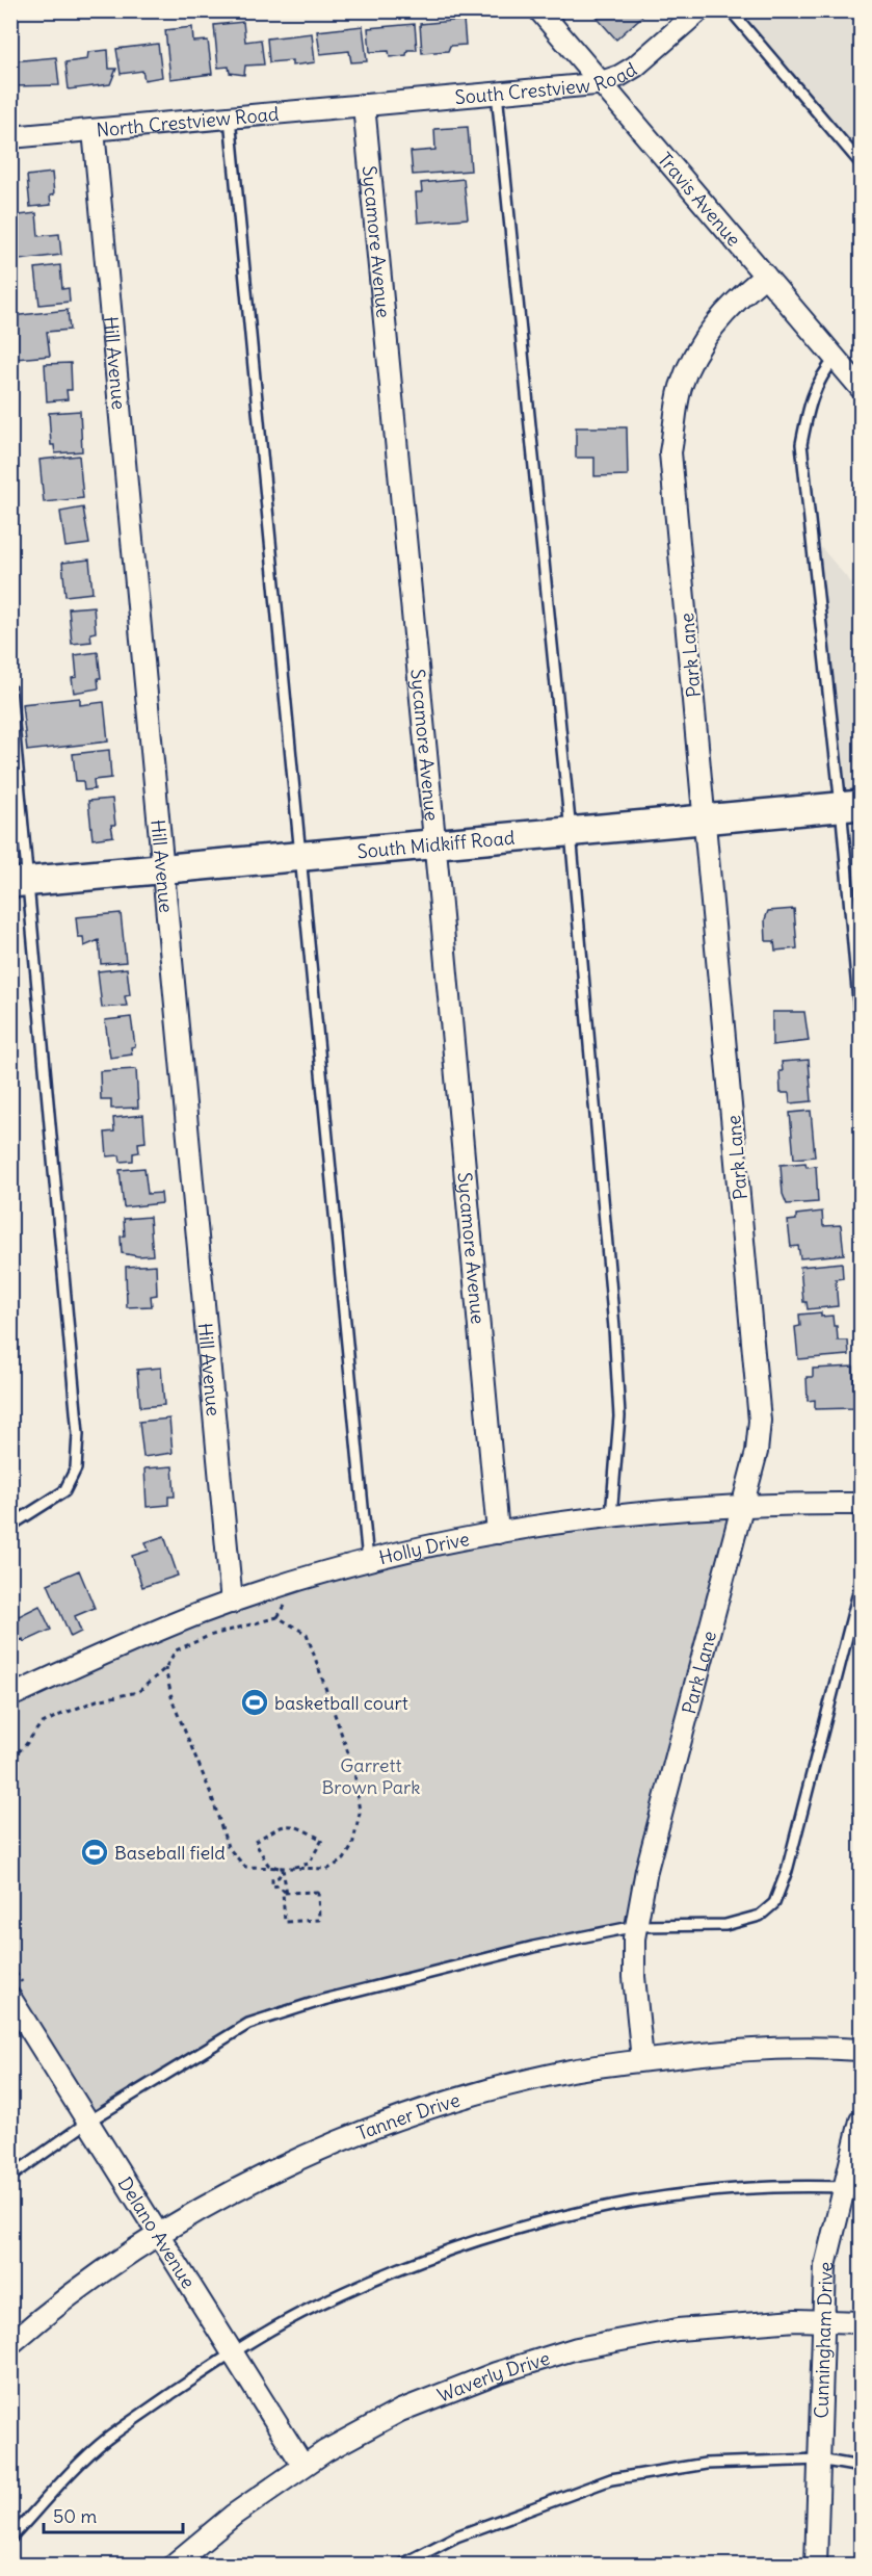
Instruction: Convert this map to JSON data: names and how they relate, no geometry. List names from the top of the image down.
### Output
{
  "streets": {
    "main road": ["South Midkiff Road"],
    "street": [
      "South Crestview Road",
      "North Crestview Road",
      "Travis Avenue",
      "Sycamore Avenue",
      "Hill Avenue",
      "Park Lane",
      "Holly Drive",
      "Tanner Drive",
      "Delano Avenue",
      "Cunningham Drive",
      "Waverly Drive"
    ]
  },
  "crossings": [
    ["South Crestview Road", "North Crestview Road"],
    ["South Crestview Road", "Travis Avenue"],
    ["South Crestview Road", "Sycamore Avenue"],
    ["North Crestview Road", "Sycamore Avenue"],
    ["North Crestview Road", "Hill Avenue"],
    ["Travis Avenue", "Park Lane"],
    ["Sycamore Avenue", "South Midkiff Road"],
    ["Sycamore Avenue", "Holly Drive"],
    ["Hill Avenue", "South Midkiff Road"],
    ["Hill Avenue", "Holly Drive"],
    ["Park Lane", "South Midkiff Road"],
    ["Park Lane", "Holly Drive"],
    ["Park Lane", "Tanner Drive"],
    ["Tanner Drive", "Delano Avenue"],
    ["Delano Avenue", "Waverly Drive"],
    ["Cunningham Drive", "Waverly Drive"]
  ],
  "parks": ["Garrett Brown Park"],
  "places": {
    "sports": ["basketball court", "Baseball field"]
  },
  "scale_bar": "50 m"
}
